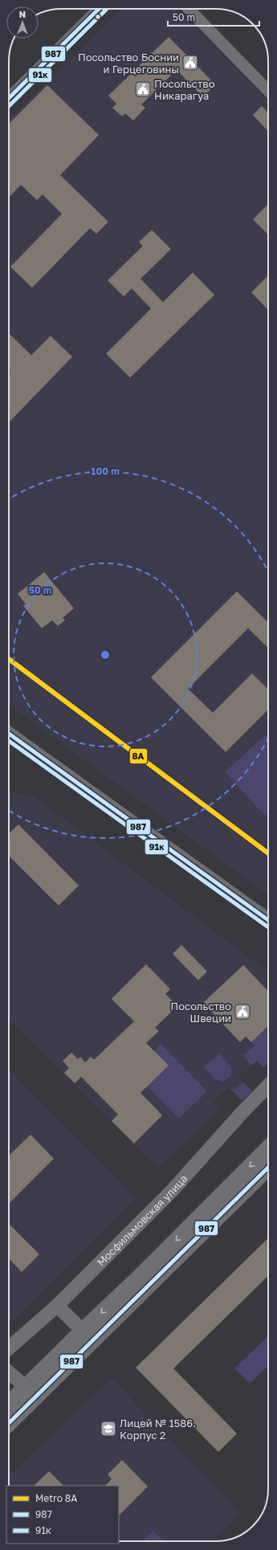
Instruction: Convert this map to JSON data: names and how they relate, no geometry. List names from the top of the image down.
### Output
{
  "streets": {
    "street": ["Мосфильмовская улица"]
  },
  "places": {
    "public building": ["Посольство Боснии и Герцеговины", "Посольство Никарагуа", "Посольство Швеции"],
    "school or university": ["Лицей № 1586. Корпус 2"]
  },
  "lines": ["transit line 987", "transit line 91к", "metro line 8А"],
  "legend": ["Metro 8А", "987", "91к"],
  "scale_bar": "50 m",
  "north": "top",
  "rings": ["100 m", "50 m"]
}
